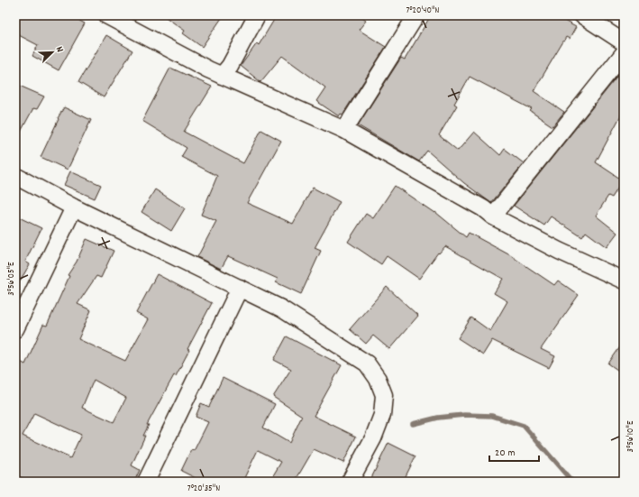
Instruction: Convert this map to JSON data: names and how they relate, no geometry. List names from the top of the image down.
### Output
{
  "scale_bar": "20 m",
  "north": "top right",
  "coordinates": [
    "7°20'40\"N",
    "3°56'05\"E",
    "3°56'10\"E",
    "7°20'35\"N"
  ]
}
